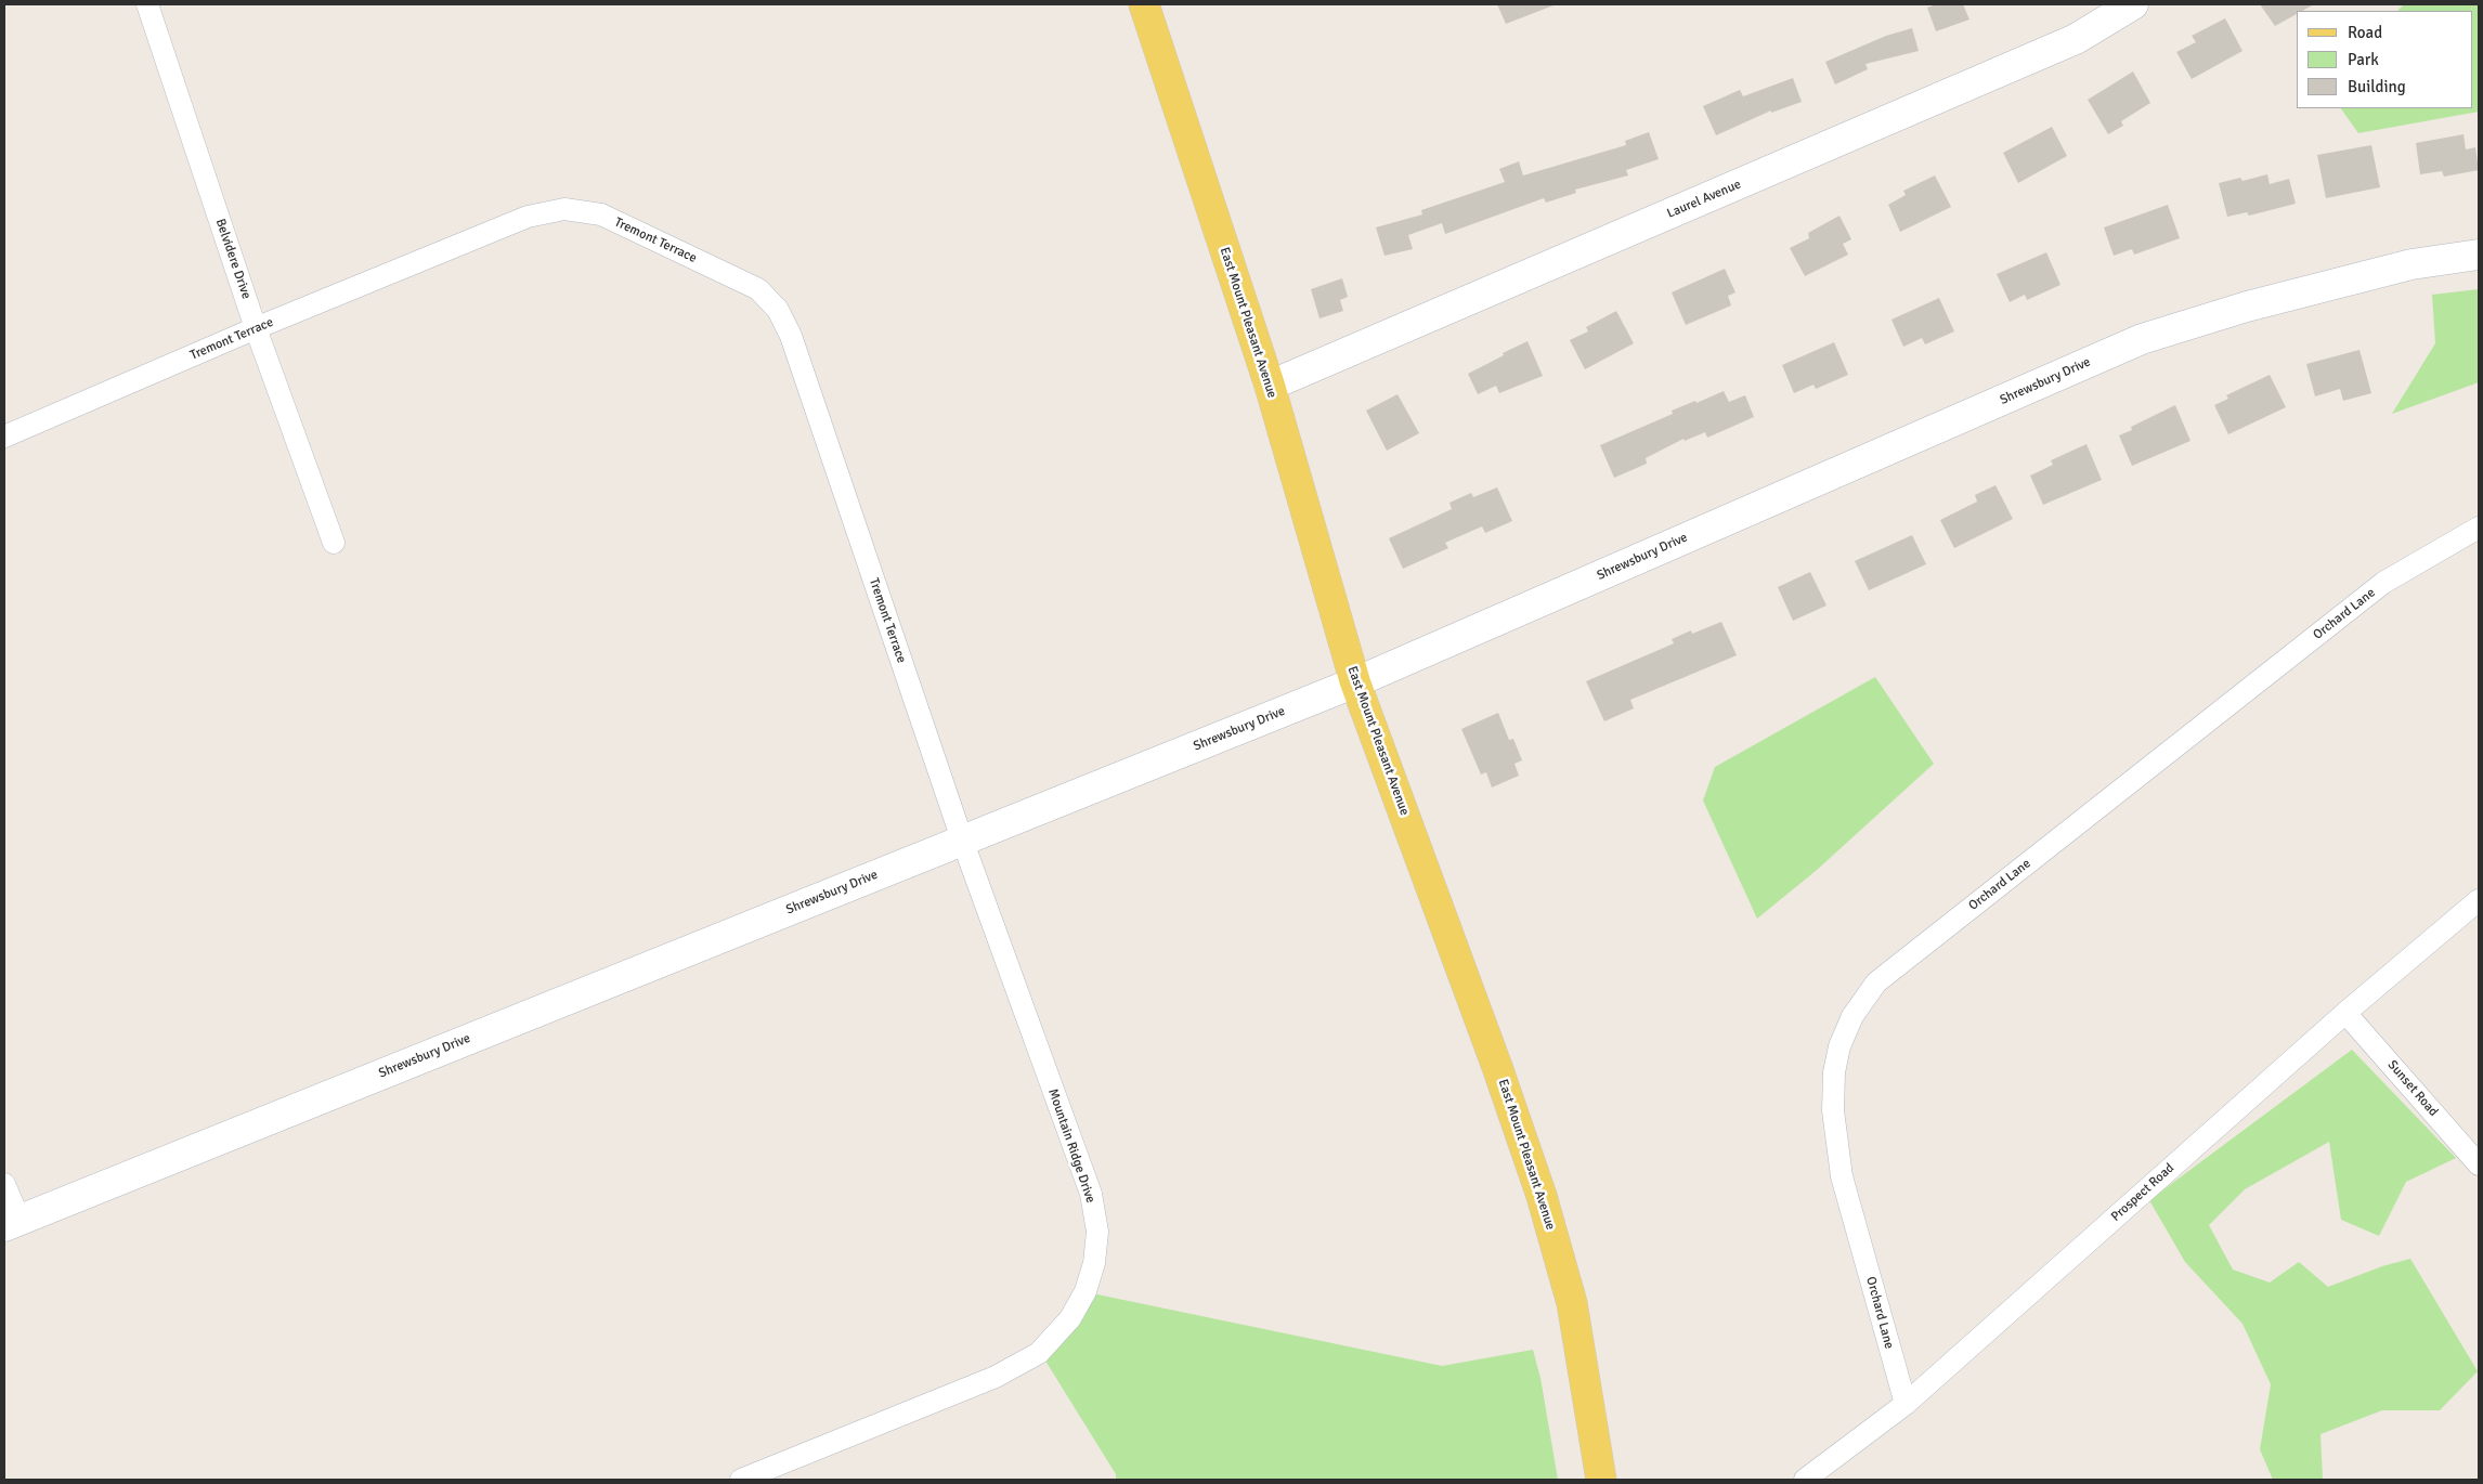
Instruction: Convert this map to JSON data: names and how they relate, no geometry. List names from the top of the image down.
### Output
{
  "streets": {
    "main road": ["Laurel Avenue", "East Mount Pleasant Avenue", "Shrewsbury Drive"],
    "street": [
      "Tremont Terrace",
      "Belvidere Drive",
      "Orchard Lane",
      "Sunset Road",
      "Mountain Ridge Drive",
      "Prospect Road"
    ]
  },
  "crossings": [
    ["Laurel Avenue", "East Mount Pleasant Avenue"],
    ["Tremont Terrace", "Belvidere Drive"],
    ["Tremont Terrace", "Shrewsbury Drive"],
    ["Tremont Terrace", "Mountain Ridge Drive"],
    ["East Mount Pleasant Avenue", "Shrewsbury Drive"],
    ["Shrewsbury Drive", "Mountain Ridge Drive"],
    ["Orchard Lane", "Prospect Road"],
    ["Sunset Road", "Prospect Road"]
  ],
  "legend": ["Road", "Park", "Building"]
}
